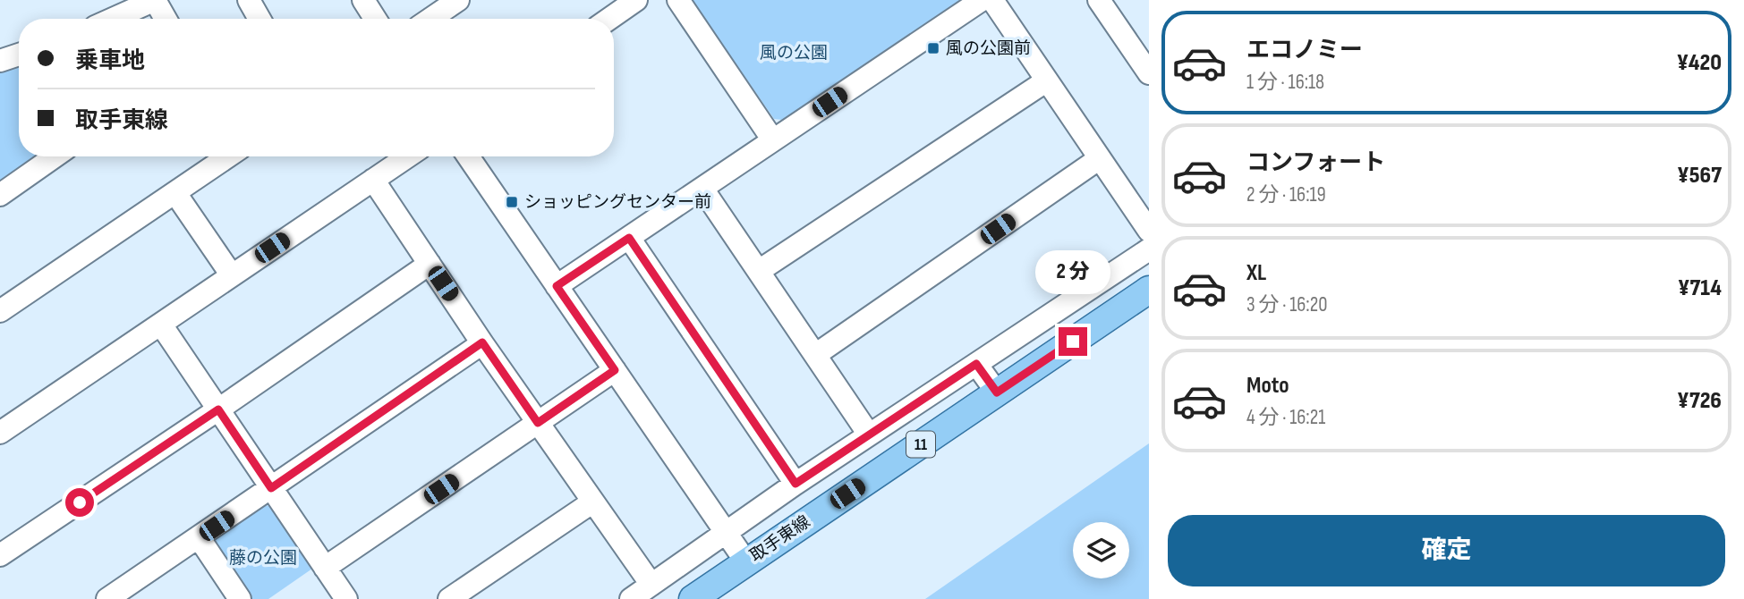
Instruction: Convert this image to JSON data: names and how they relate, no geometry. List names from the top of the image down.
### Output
{
  "streets": {
    "main road": ["11", "取手東線"]
  },
  "parks": ["風の公園", "藤の公園"],
  "places": {
    "transit": ["風の公園前", "ショッピングセンター前"]
  },
  "page": {
    "list": [
      {
        "name": "エコノミー",
        "note": "1 分 · 16:18",
        "value": "¥420"
      },
      {
        "name": "コンフォート",
        "note": "2 分 · 16:19",
        "value": "¥567"
      },
      {
        "name": "XL",
        "note": "3 分 · 16:20",
        "value": "¥714"
      },
      {
        "name": "Moto",
        "note": "4 分 · 16:21",
        "value": "¥726"
      }
    ],
    "banner": ["乗車地", "取手東線"],
    "bubble": "2 分",
    "buttons": "確定"
  }
}
